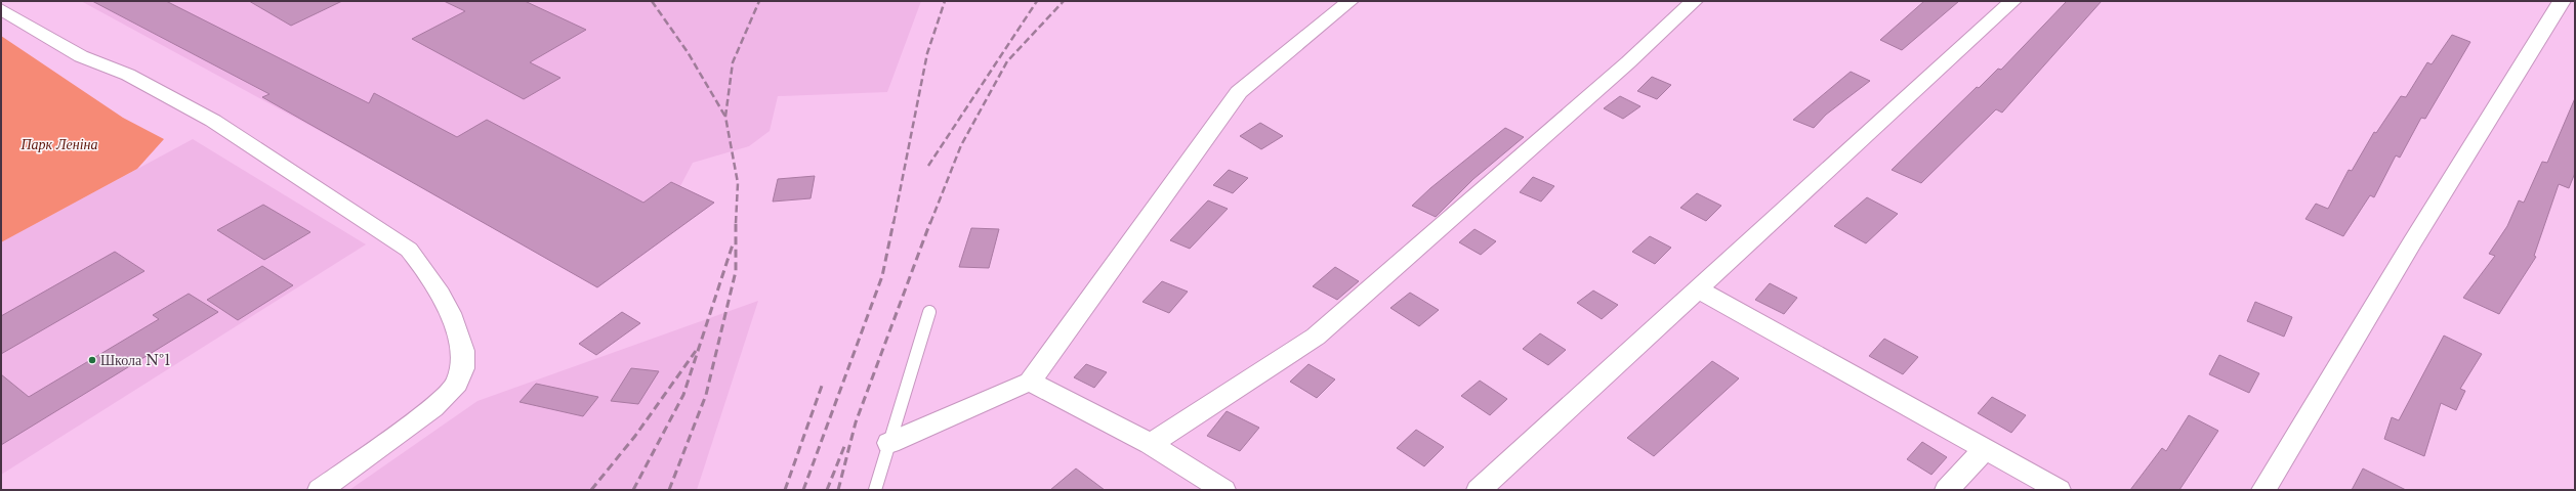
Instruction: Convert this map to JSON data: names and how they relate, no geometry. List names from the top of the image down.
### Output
{
  "parks": ["Парк Леніна"],
  "places": ["Школа №1"]
}
